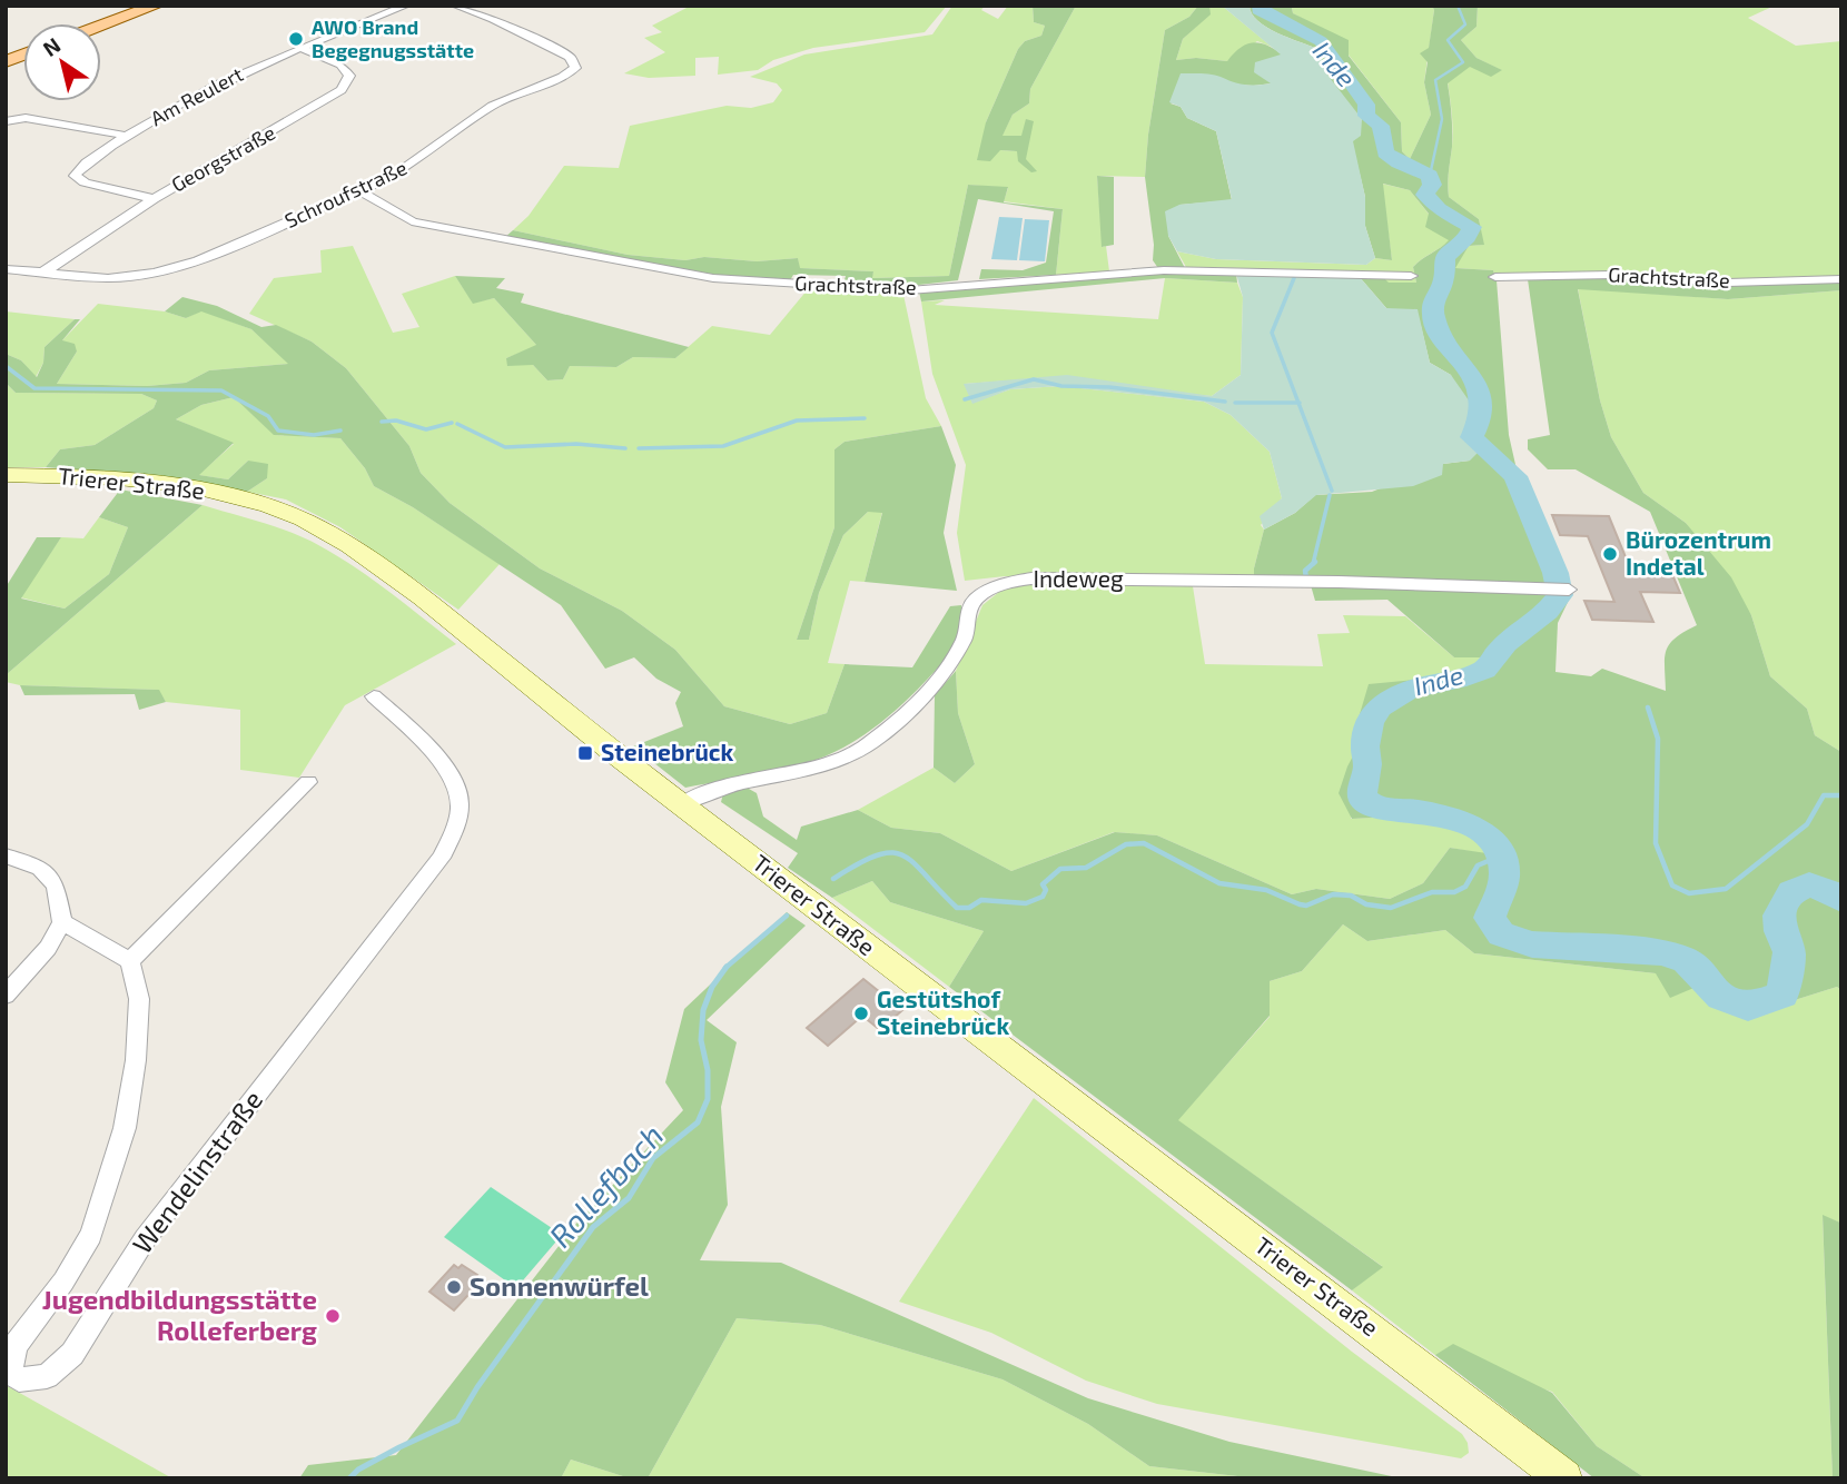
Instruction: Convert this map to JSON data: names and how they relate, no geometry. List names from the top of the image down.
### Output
{
  "streets": {
    "main road": ["Trierer Straße"],
    "street": [
      "Am Reulert",
      "Georgstraße",
      "Schroufstraße",
      "Grachtstraße",
      "Indeweg",
      "Wendelinstraße"
    ]
  },
  "crossings": [
    ["Am Reulert", "Georgstraße"],
    ["Georgstraße", "Schroufstraße"],
    ["Schroufstraße", "Grachtstraße"],
    ["Trierer Straße", "Indeweg"]
  ],
  "water": ["Inde", "Rollefbach"],
  "places": {
    "other": [
      "AWO Brand Begegnugsstätte",
      "Bürozentrum Indetal",
      "Gestütshof Steinebrück",
      "Sonnenwürfel",
      "Jugendbildungsstätte Rolleferberg"
    ],
    "transit": ["Steinebrück"]
  },
  "north": "top left"
}
